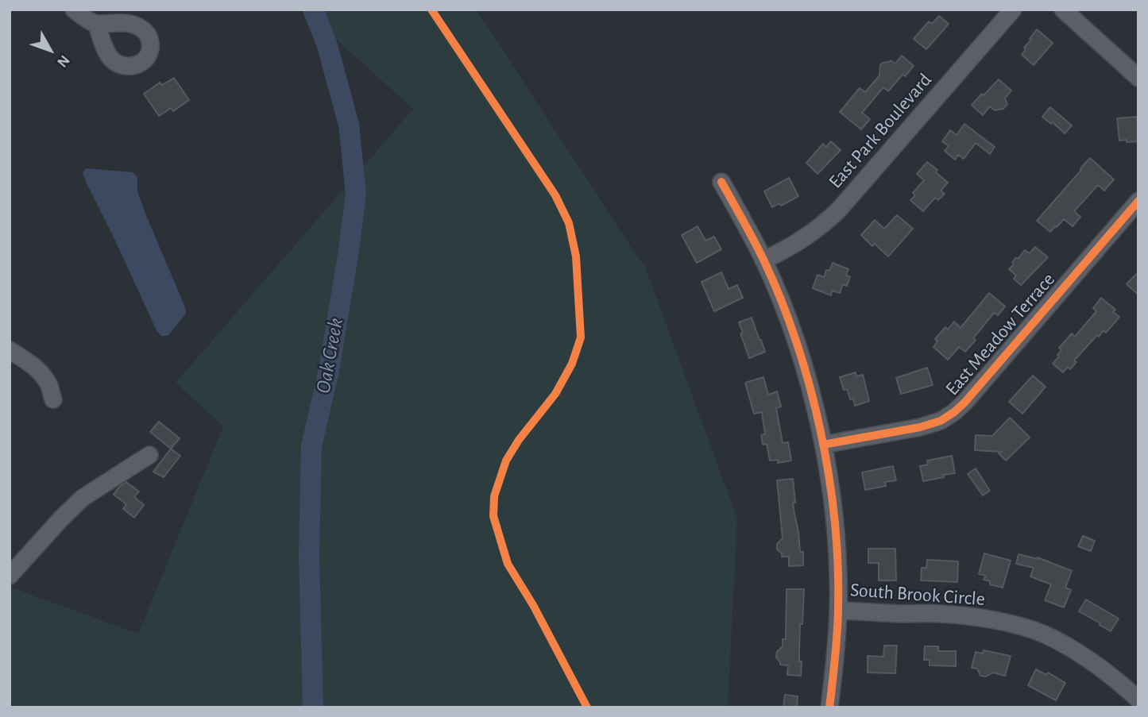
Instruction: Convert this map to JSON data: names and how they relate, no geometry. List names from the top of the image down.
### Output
{
  "streets": {
    "street": ["East Park Boulevard", "East Meadow Terrace", "South Brook Circle"]
  },
  "water": ["Oak Creek"],
  "north": "bottom right"
}
